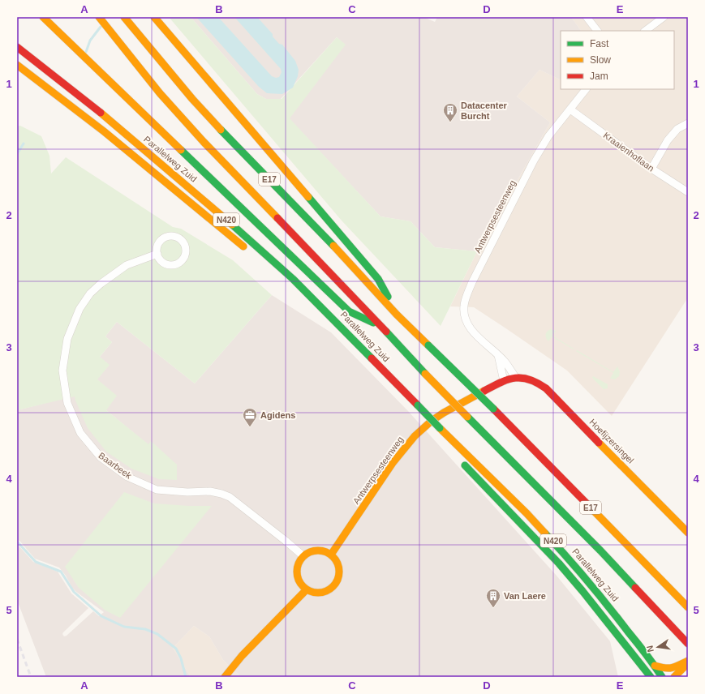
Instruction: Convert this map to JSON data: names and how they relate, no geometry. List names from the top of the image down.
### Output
{
  "streets": {
    "main road": [
      "Parallelweg Zuid",
      "E17",
      "Antwerpsesteenweg",
      "N420",
      "Hoefijzersingel"
    ],
    "street": ["Kraaienhoflaan", "Baarbeek"]
  },
  "crossings": [
    ["Kraaienhoflaan", "Antwerpsesteenweg"],
    ["Antwerpsesteenweg", "Hoefijzersingel"],
    ["Antwerpsesteenweg", "Baarbeek"]
  ],
  "places": {
    "building": ["Datacenter Burcht", "Van Laere"],
    "office": ["Agidens"]
  },
  "legend": ["Fast", "Slow", "Jam"],
  "north": "left",
  "grid": {
    "columns": [
      "A",
      "B",
      "C",
      "D",
      "E"
    ],
    "rows": [
      "1",
      "2",
      "3",
      "4",
      "5"
    ]
  }
}
